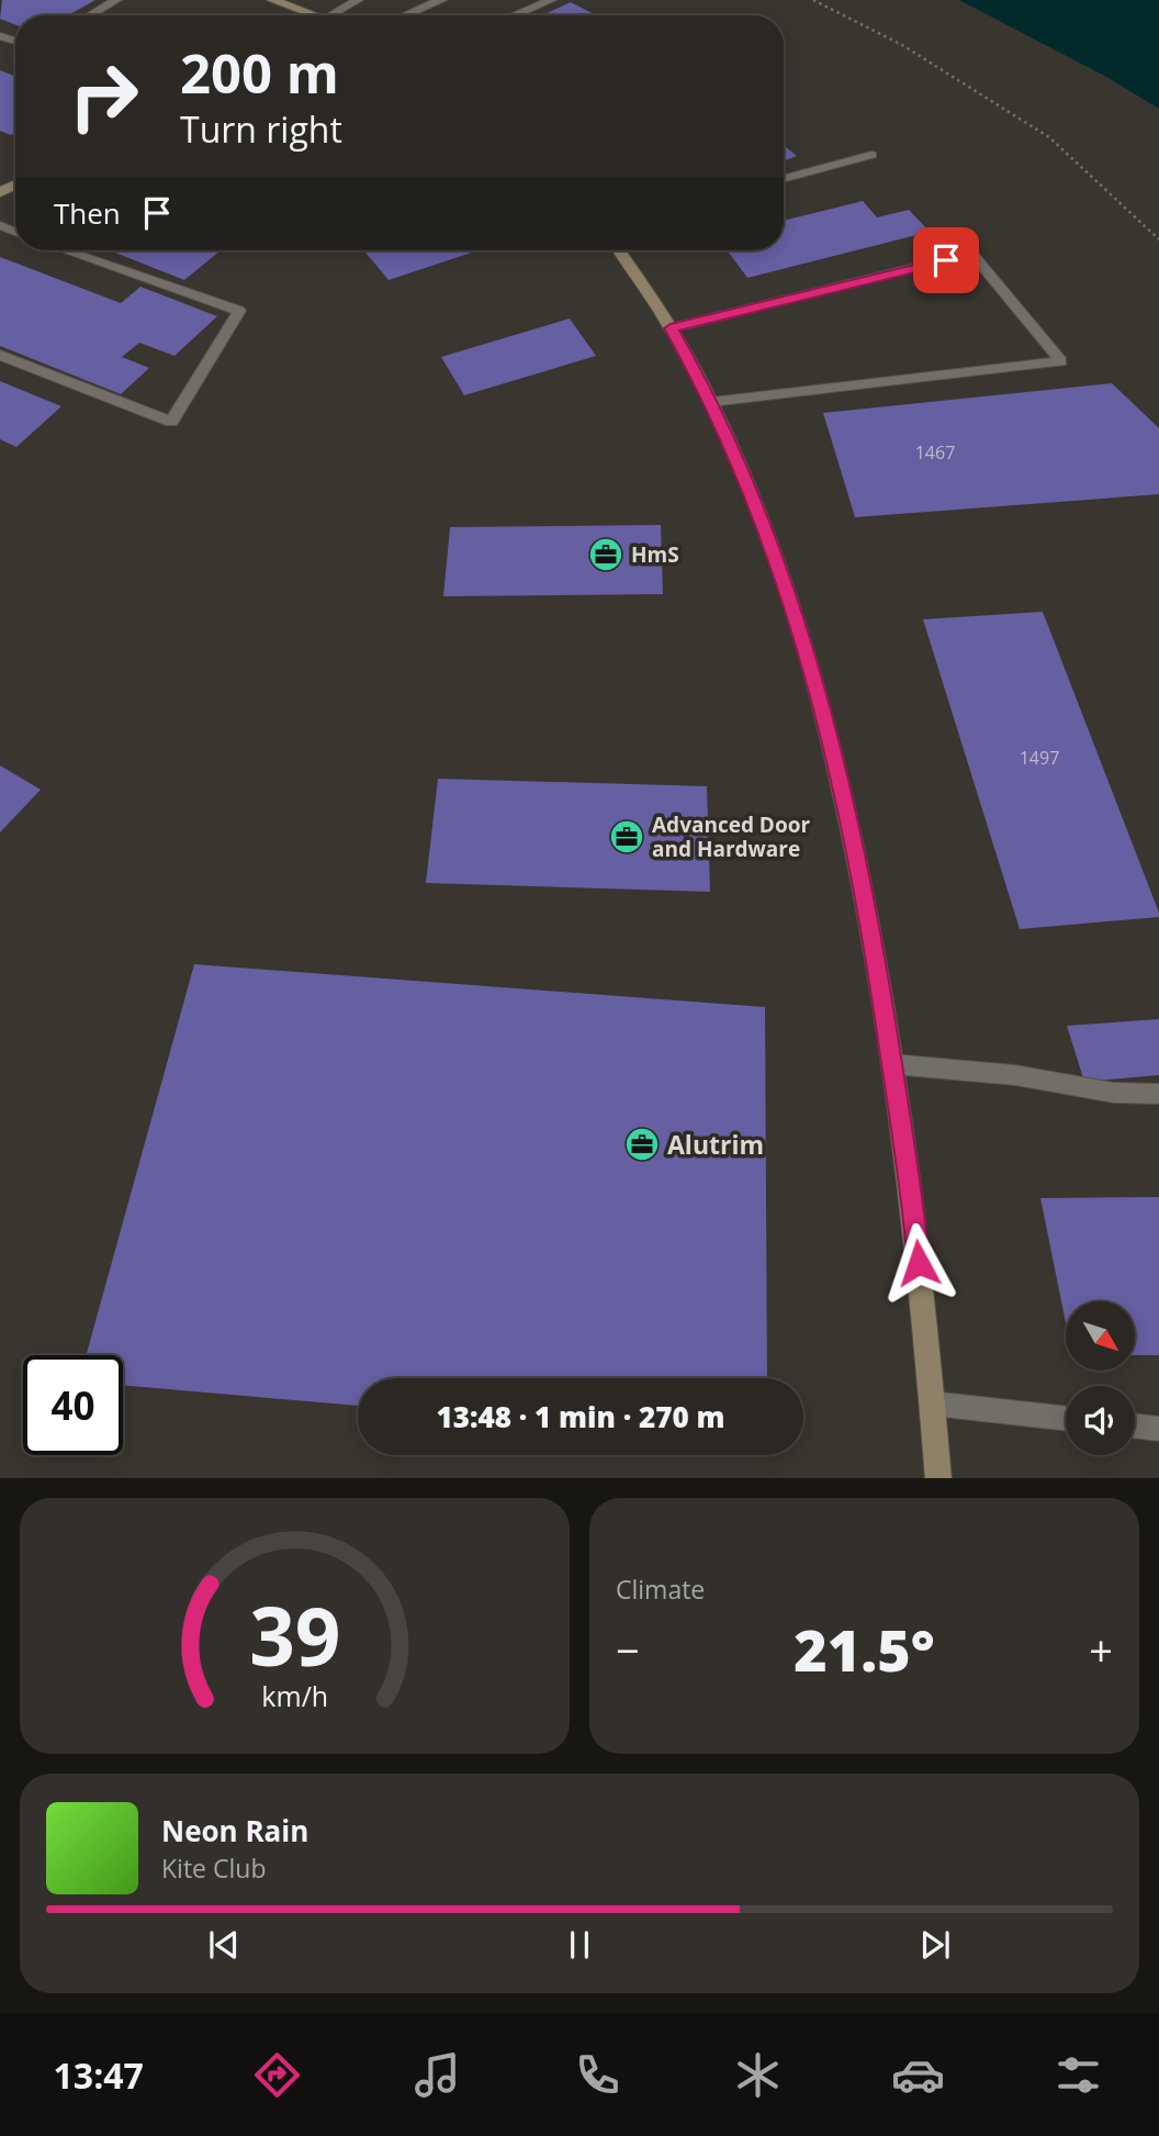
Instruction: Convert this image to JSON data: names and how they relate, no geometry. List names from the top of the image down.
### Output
{
  "places": {
    "office": ["HmS", "Advanced Door and Hardware", "Alutrim"]
  },
  "house_numbers": ["1467", "1497"],
  "north": "bottom right",
  "page": {
    "turn": ["200 m", "Turn right"],
    "then": "Then",
    "limit": "40",
    "trip": "13:48 · 1 min · 270 m",
    "tile": "Climate",
    "heat": ["−", "21.5°", "+"],
    "song": ["Neon Rain", "Kite Club"],
    "tabs": "13:47",
    "gauge": ["39", "km/h"]
  }
}
